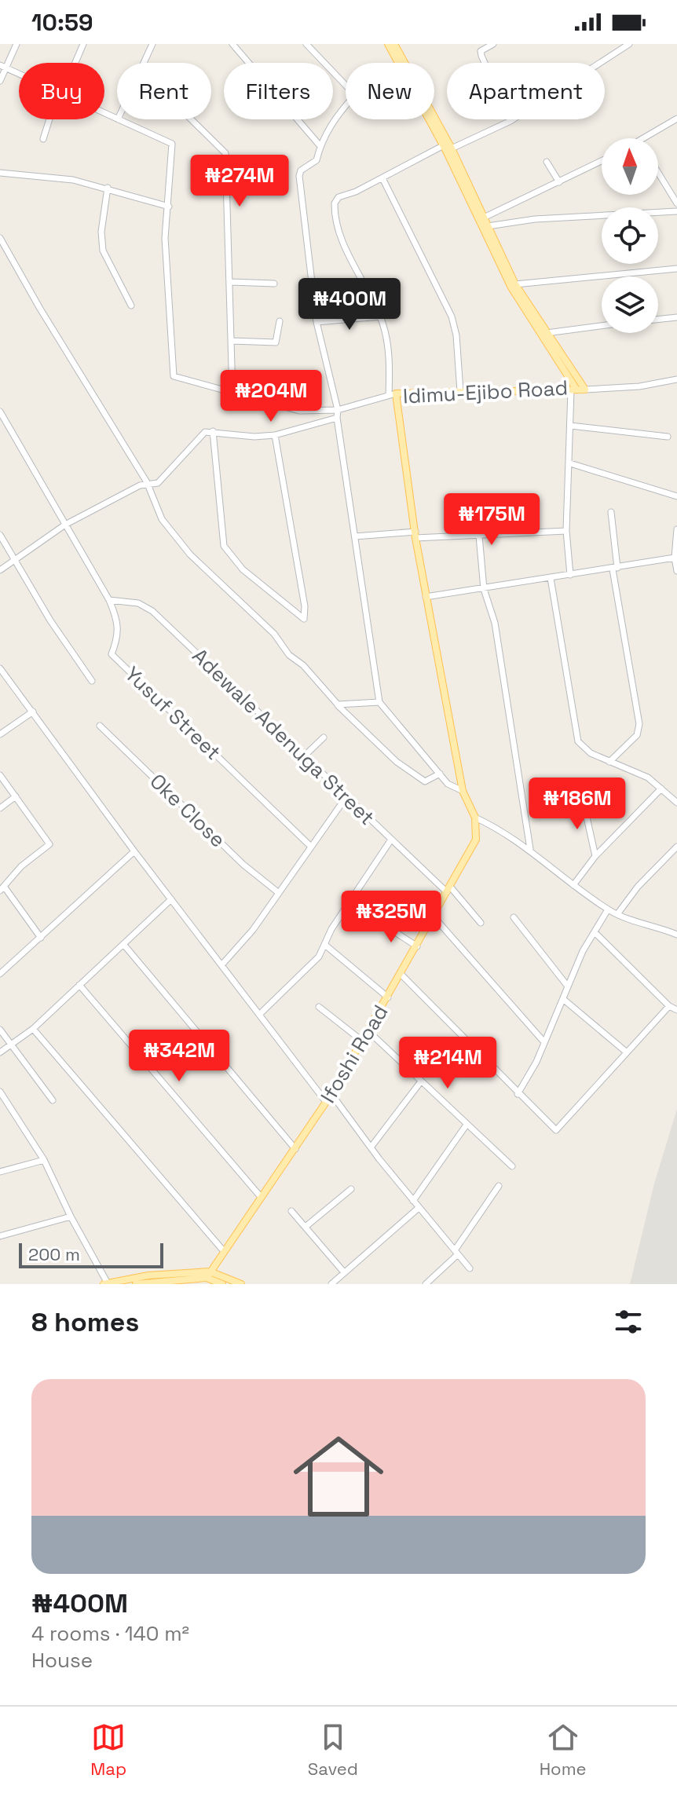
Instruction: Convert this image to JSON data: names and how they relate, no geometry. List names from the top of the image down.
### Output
{
  "streets": {
    "main road": ["Idimu-Ejibo Road", "Ifoshi Road"],
    "street": ["Yusuf Street", "Adewale Adenuga Street", "Oke Close"]
  },
  "crossings": [
    ["Idimu-Ejibo Road", "Ifoshi Road"],
    ["Yusuf Street", "Adewale Adenuga Street"],
    ["Adewale Adenuga Street", "Ifoshi Road"]
  ],
  "scale_bar": "200 m",
  "north": "top",
  "page": {
    "status": "10:59",
    "chip": [
      "Buy",
      "Rent",
      "Filters",
      "New",
      "Apartment"
    ],
    "price": [
      "₦274M",
      "₦400M",
      "₦204M",
      "₦175M",
      "₦186M",
      "₦325M",
      "₦342M",
      "₦214M"
    ],
    "scale": "200 m",
    "heading": "8 homes",
    "list": [
      {
        "name": "₦400M",
        "note": "4 rooms · 140 m² · House"
      }
    ],
    "tabs": ["Map", "Saved", "Home"]
  }
}
